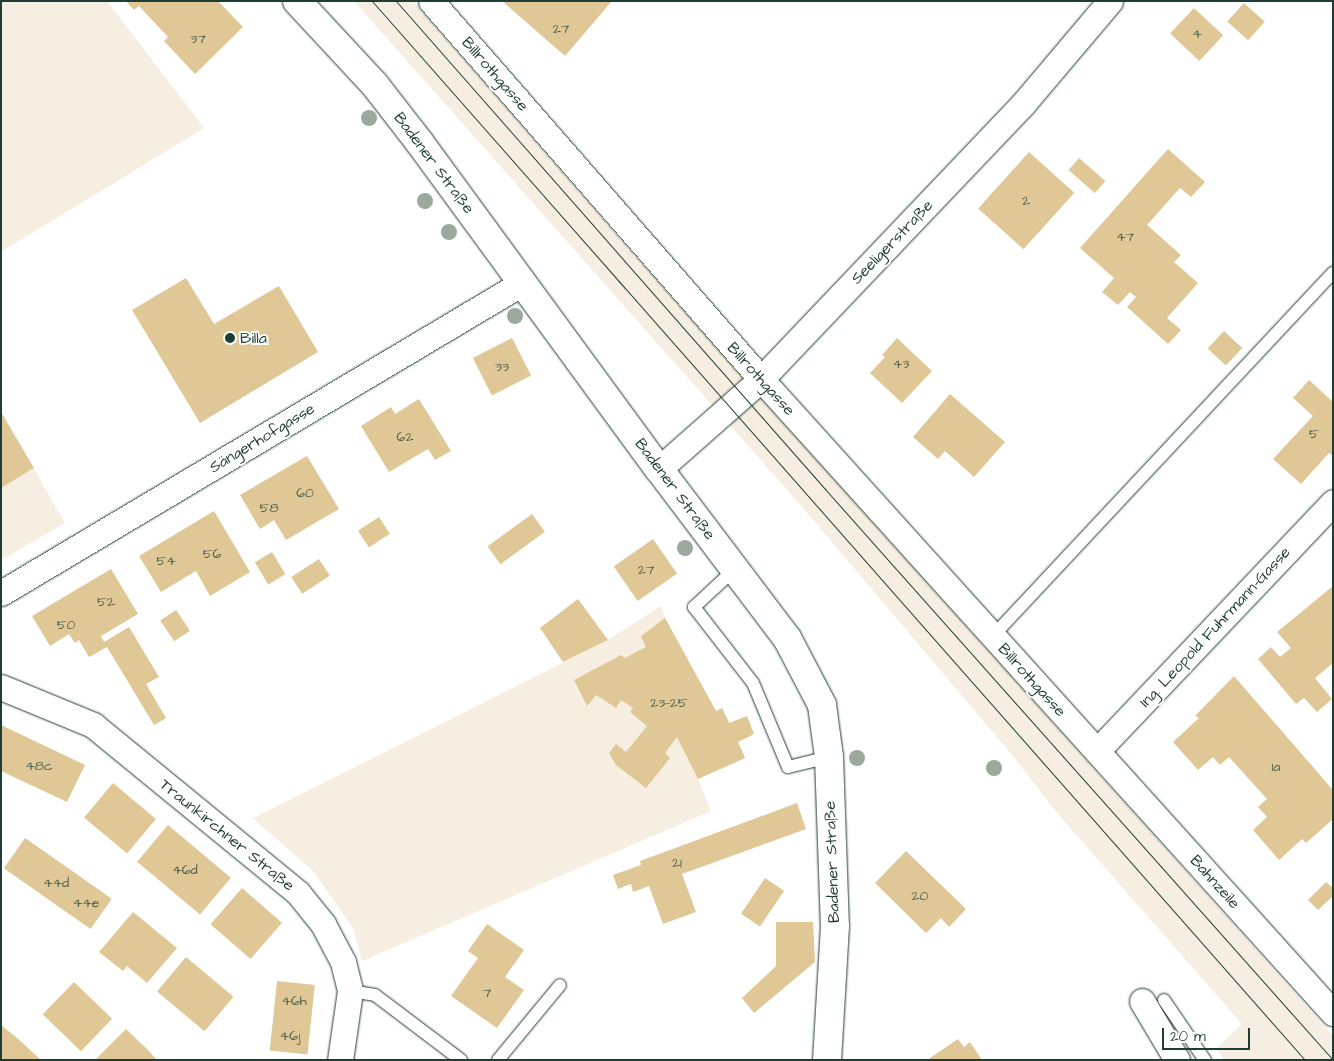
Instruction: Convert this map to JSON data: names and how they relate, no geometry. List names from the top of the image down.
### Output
{
  "streets": {
    "street": [
      "Billrothgasse",
      "Badener Straße",
      "Seeligerstraße",
      "Sängerhofgasse",
      "Ing. Leopold Fuhrmann-Gasse",
      "Traunkirchner Straße",
      "Bahnzeile"
    ]
  },
  "crossings": [
    ["Billrothgasse", "Seeligerstraße"],
    ["Billrothgasse", "Ing. Leopold Fuhrmann-Gasse"],
    ["Billrothgasse", "Bahnzeile"],
    ["Badener Straße", "Seeligerstraße"],
    ["Badener Straße", "Sängerhofgasse"],
    ["Ing. Leopold Fuhrmann-Gasse", "Bahnzeile"]
  ],
  "places": ["Billa"],
  "house_numbers": [
    "27",
    "4",
    "37",
    "2",
    "47",
    "43",
    "33",
    "5",
    "62",
    "60",
    "58",
    "56",
    "54",
    "27",
    "52",
    "50",
    "23-25",
    "48c",
    "1a",
    "21",
    "46d",
    "44d",
    "20",
    "44e",
    "7",
    "46h",
    "46j"
  ],
  "scale_bar": "20 m"
}
